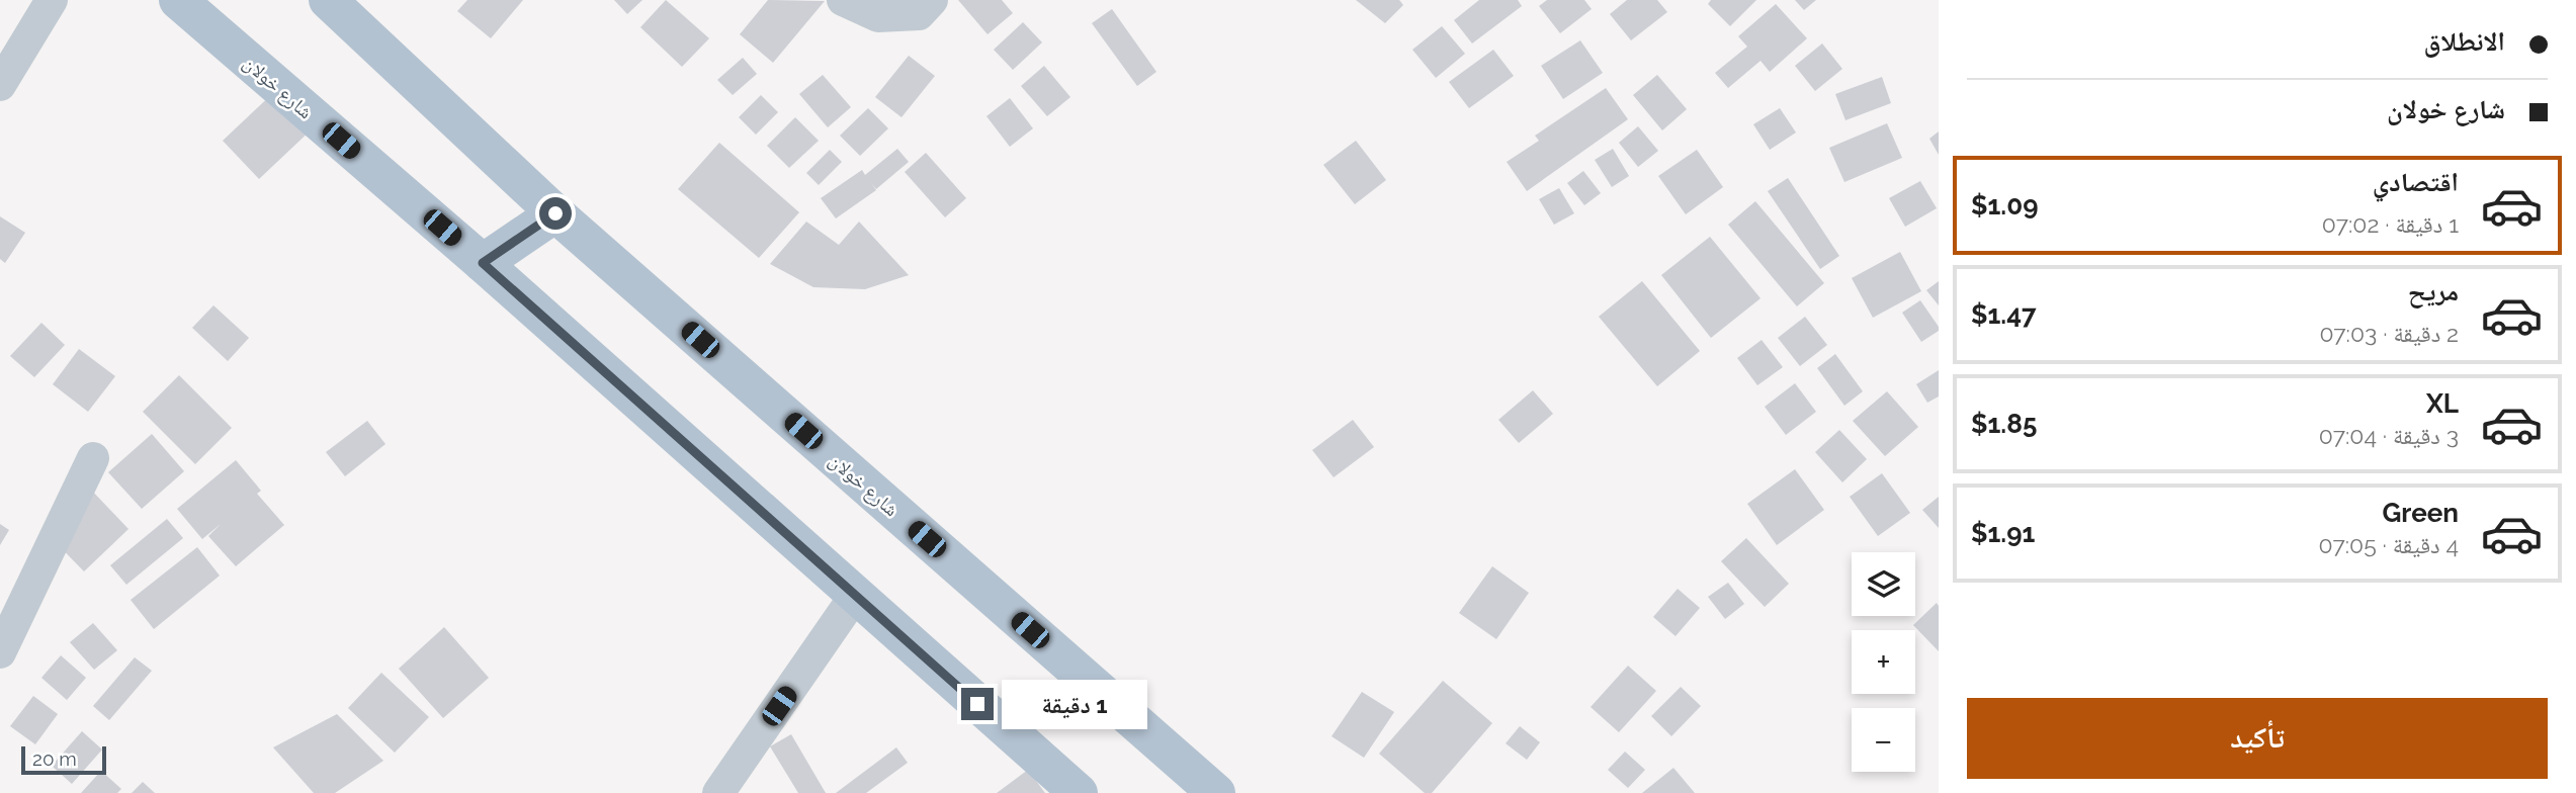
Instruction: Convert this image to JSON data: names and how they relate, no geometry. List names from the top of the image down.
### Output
{
  "streets": {
    "main road": ["شارع خولان"]
  },
  "scale_bar": "20 m",
  "page": {
    "banner": ["الانطلاق", "شارع خولان"],
    "list": [
      {
        "name": "اقتصادي",
        "note": "1 دقيقة · 07:02",
        "value": "$1.09"
      },
      {
        "name": "مريح",
        "note": "2 دقيقة · 07:03",
        "value": "$1.47"
      },
      {
        "name": "XL",
        "note": "3 دقيقة · 07:04",
        "value": "$1.85"
      },
      {
        "name": "Green",
        "note": "4 دقيقة · 07:05",
        "value": "$1.91"
      }
    ],
    "map_buttons": ["+", "−"],
    "bubble": "1 دقيقة",
    "buttons": "تأكيد",
    "scale": "20 m"
  }
}
